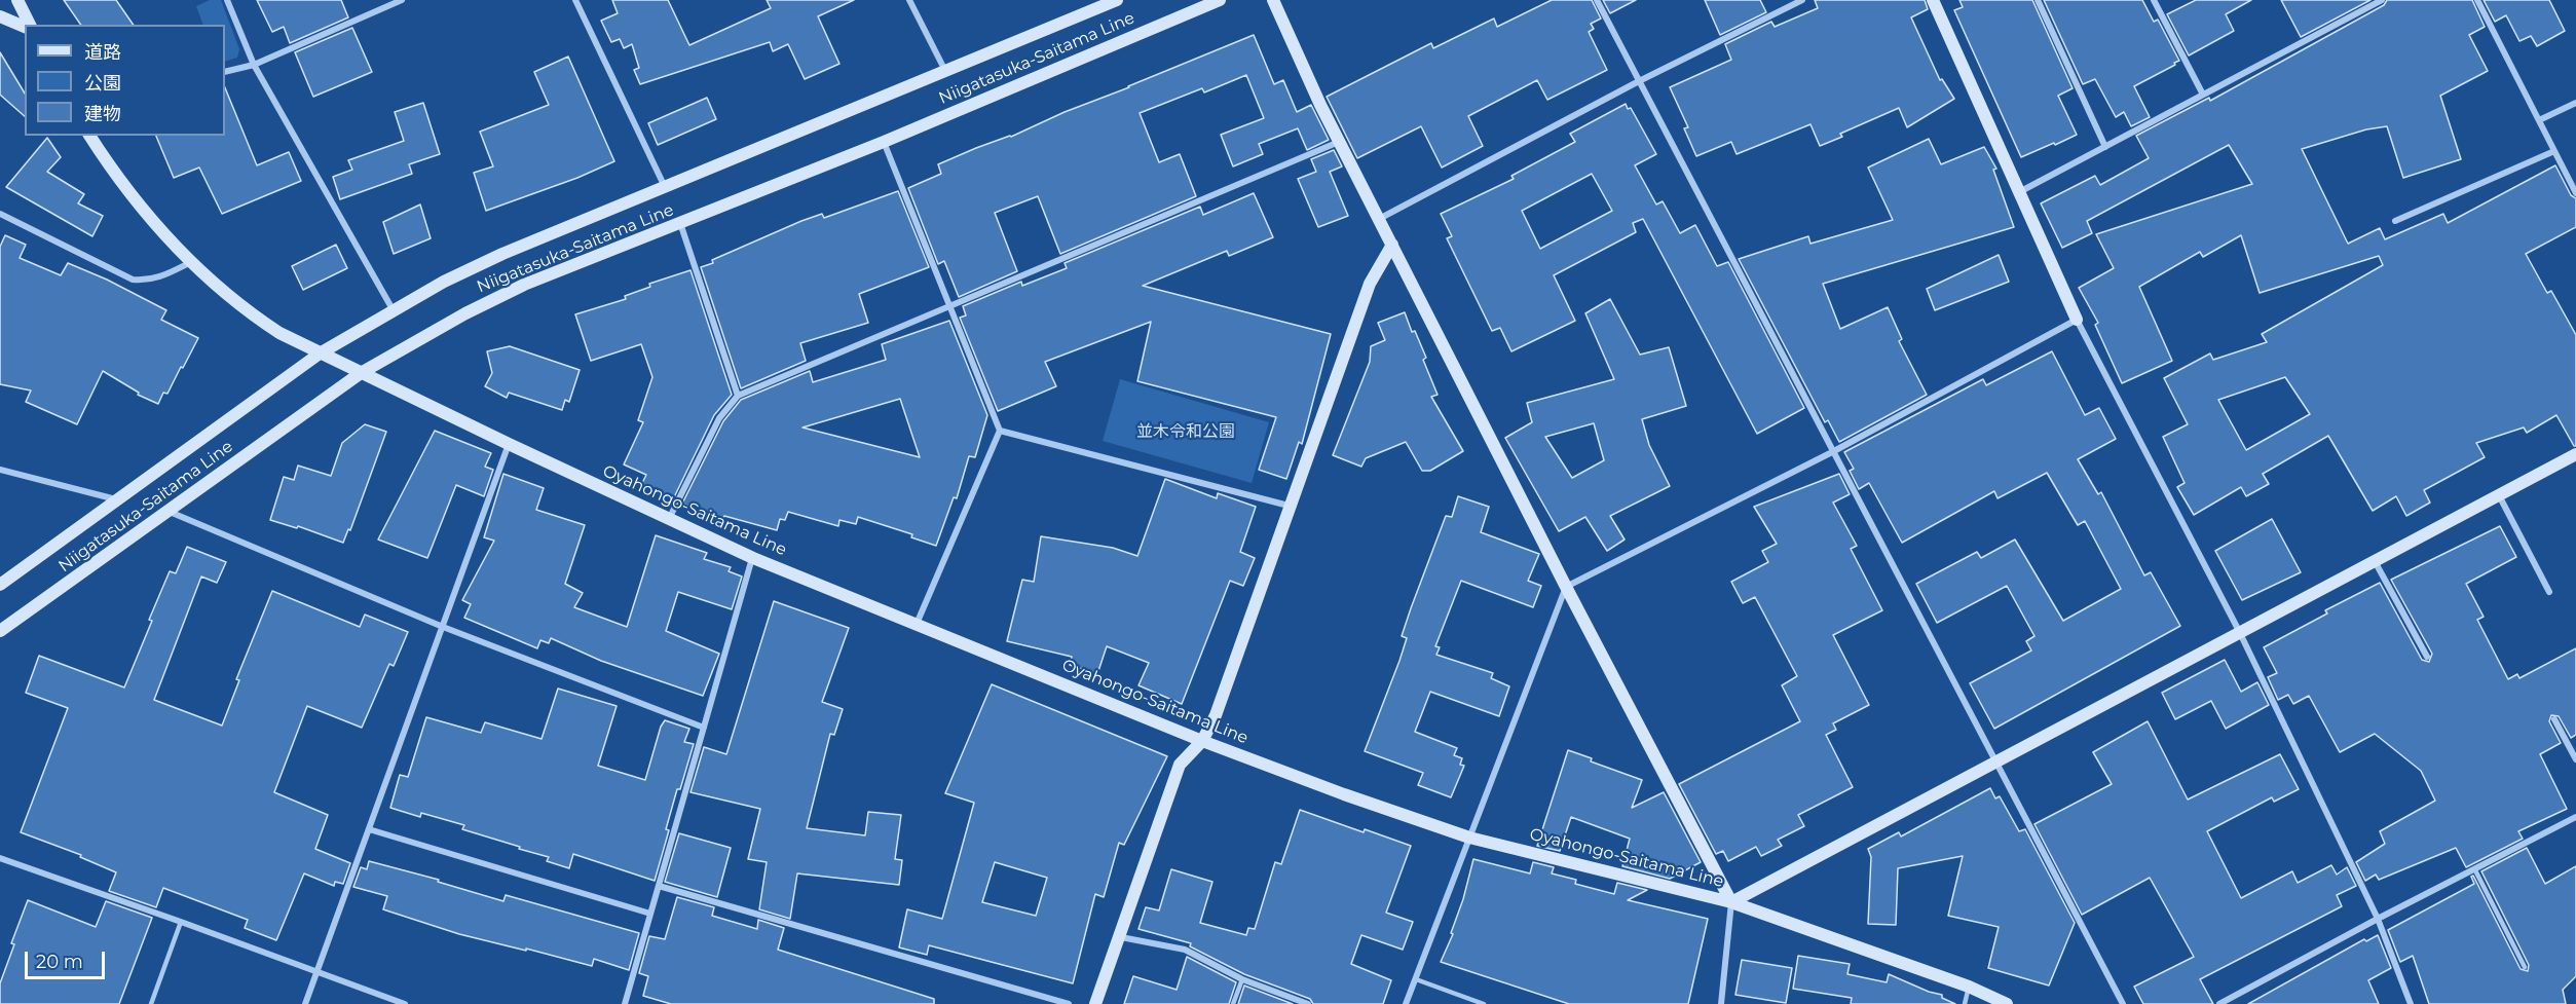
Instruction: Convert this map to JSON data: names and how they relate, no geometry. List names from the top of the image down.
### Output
{
  "streets": {
    "main road": ["Niigatasuka-Saitama Line", "Oyahongo-Saitama Line"]
  },
  "crossings": [
    ["Niigatasuka-Saitama Line", "Oyahongo-Saitama Line"]
  ],
  "parks": ["並木令和公園"],
  "legend": ["道路", "公園", "建物"],
  "scale_bar": "20 m"
}
